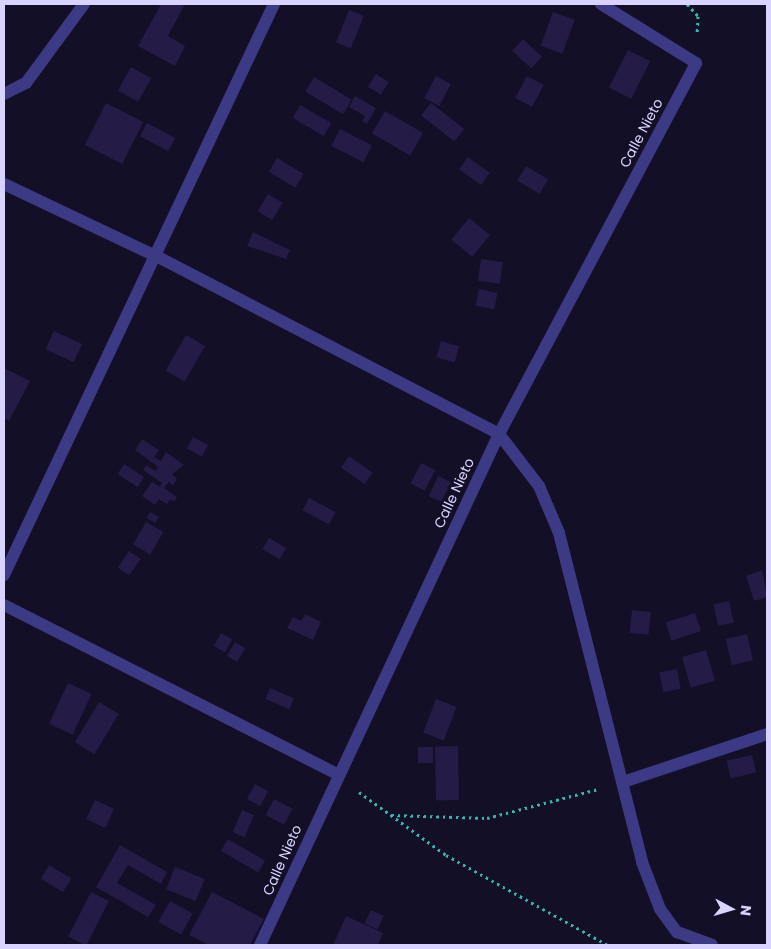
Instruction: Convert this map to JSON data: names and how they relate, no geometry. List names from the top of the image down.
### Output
{
  "streets": {
    "street": ["Calle Nieto"]
  },
  "north": "right"
}
